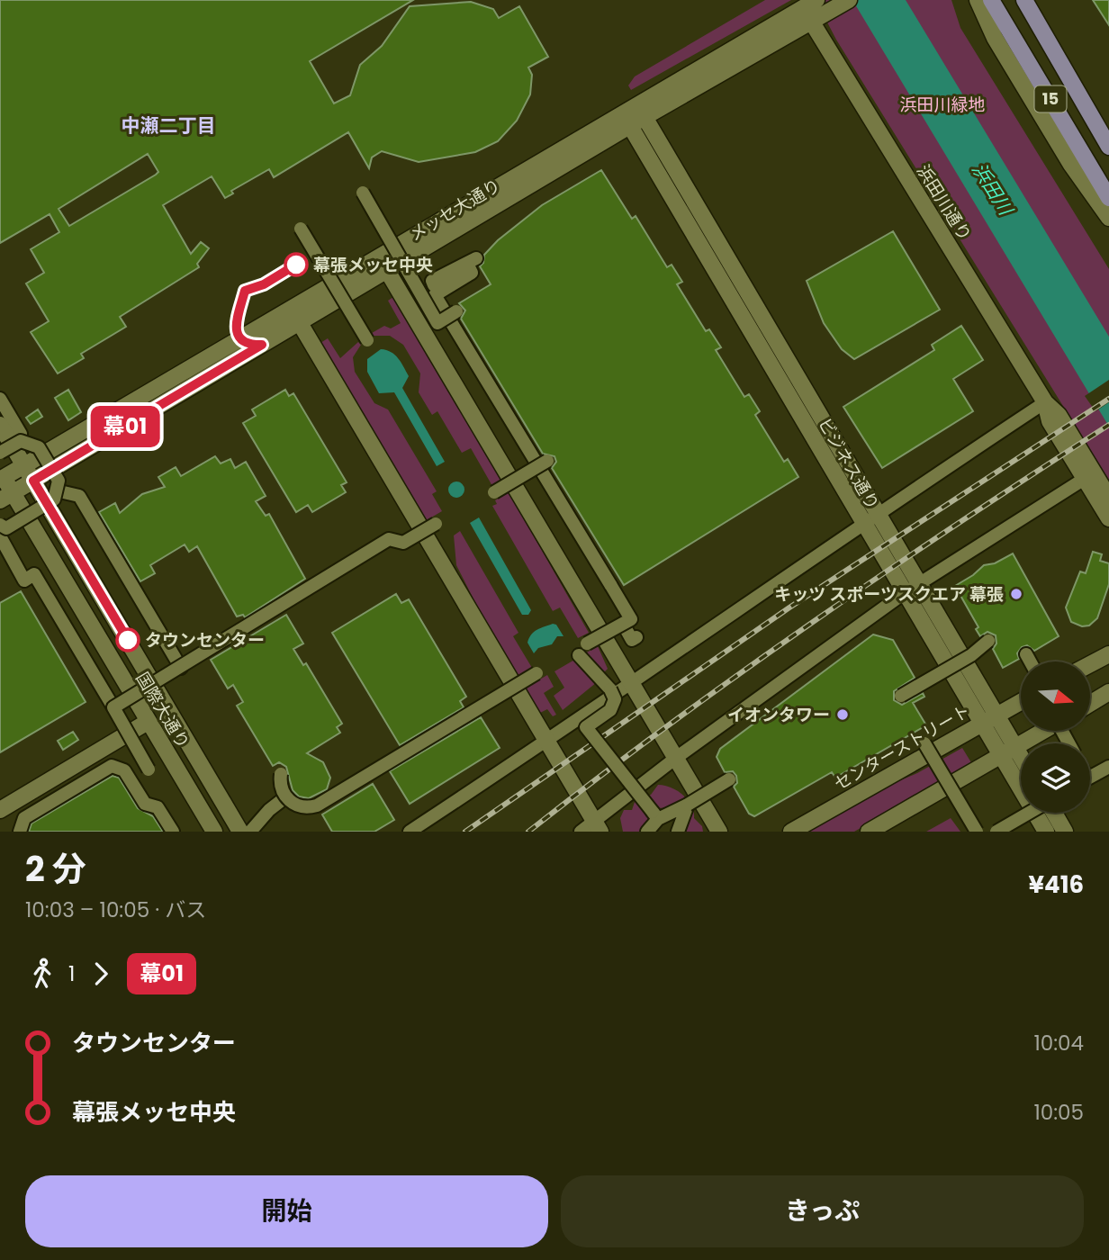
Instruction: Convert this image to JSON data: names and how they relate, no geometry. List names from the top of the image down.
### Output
{
  "streets": {
    "main road": ["15"],
    "street": [
      "浜田川通り",
      "メッセ大通り",
      "ビジネス通り",
      "国際大通り",
      "センターストリート"
    ]
  },
  "crossings": [
    ["浜田川通り", "メッセ大通り"],
    ["メッセ大通り", "ビジネス通り"],
    ["メッセ大通り", "国際大通り"],
    ["ビジネス通り", "センターストリート"]
  ],
  "districts": ["中瀬二丁目"],
  "water": ["浜田川"],
  "parks": ["浜田川緑地"],
  "places": [
    "幕張メッセ中央",
    "キッツ スポーツスクエア 幕張",
    "タウンセンター",
    "イオンタワー"
  ],
  "lines": ["bus line 幕01"],
  "north": "right",
  "page": {
    "on_map": "幕01",
    "heading": ["2 分", "10:03 – 10:05 · バス", "¥416"],
    "legs": ["1", "幕01"],
    "list": [
      {
        "name": "タウンセンター",
        "value": "10:04"
      },
      {
        "name": "幕張メッセ中央",
        "value": "10:05"
      }
    ],
    "buttons": ["開始", "きっぷ"]
  }
}
